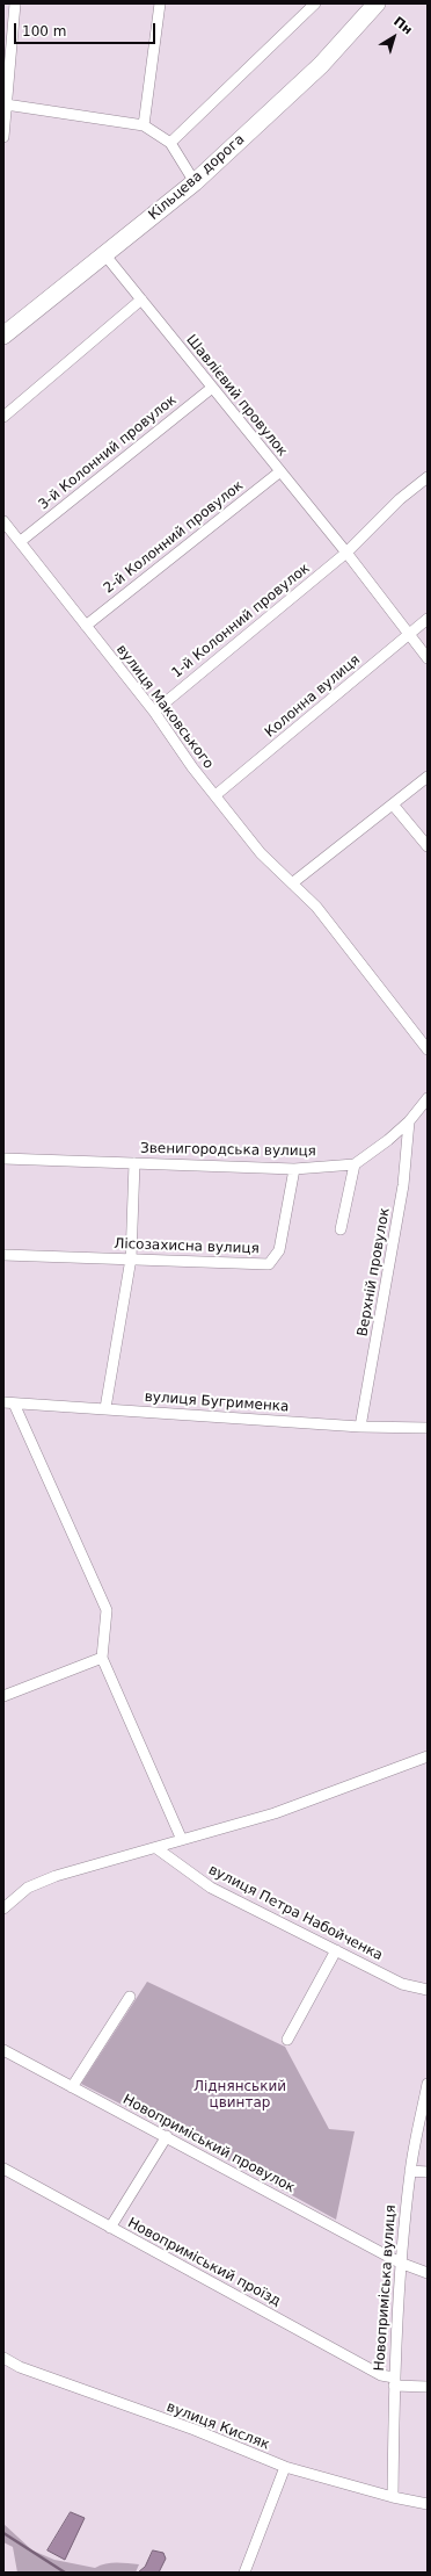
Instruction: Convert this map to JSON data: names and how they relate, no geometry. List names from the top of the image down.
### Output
{
  "streets": {
    "highway": ["Кільцева дорога"],
    "street": [
      "Шавлієвий провулок",
      "3-й Колонний провулок",
      "2-й Колонний провулок",
      "1-й Колонний провулок",
      "Колонна вулиця",
      "вулиця Маковського",
      "Звенигородська вулиця",
      "Лісозахисна вулиця",
      "Верхній провулок",
      "вулиця Бугрименка",
      "вулиця Петра Набойченка",
      "Новоприміський провулок",
      "Новоприміський проїзд",
      "Новоприміська вулиця",
      "вулиця Кисляк"
    ]
  },
  "crossings": [
    ["Кільцева дорога", "Шавлієвий провулок"],
    ["Шавлієвий провулок", "3-й Колонний провулок"],
    ["Шавлієвий провулок", "2-й Колонний провулок"],
    ["Шавлієвий провулок", "1-й Колонний провулок"],
    ["Шавлієвий провулок", "Колонна вулиця"],
    ["3-й Колонний провулок", "вулиця Маковського"],
    ["2-й Колонний провулок", "вулиця Маковського"],
    ["1-й Колонний провулок", "вулиця Маковського"],
    ["Колонна вулиця", "вулиця Маковського"],
    ["Звенигородська вулиця", "Лісозахисна вулиця"],
    ["Верхній провулок", "вулиця Бугрименка"],
    ["Новоприміський провулок", "Новоприміська вулиця"],
    ["Новоприміський проїзд", "Новоприміська вулиця"],
    ["Новоприміська вулиця", "вулиця Кисляк"]
  ],
  "parks": ["Ліднянський цвинтар"],
  "scale_bar": "100 m",
  "north": "top right"
}
